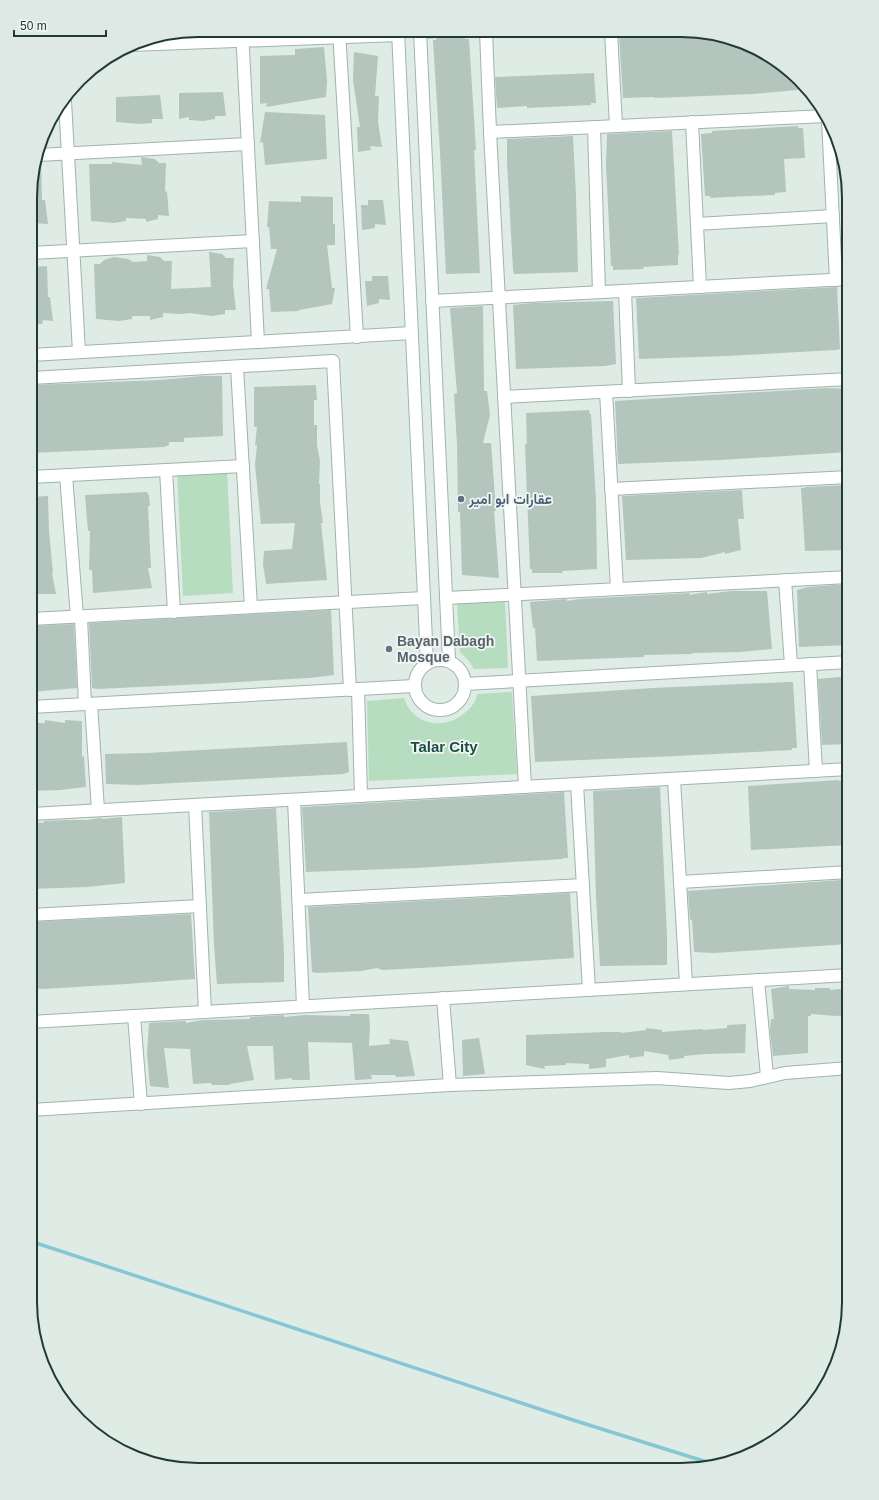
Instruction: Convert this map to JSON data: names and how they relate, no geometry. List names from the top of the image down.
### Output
{
  "districts": ["Talar City"],
  "places": ["عقارات ابو امير", "Bayan Dabagh Mosque"],
  "scale_bar": "50 m"
}
